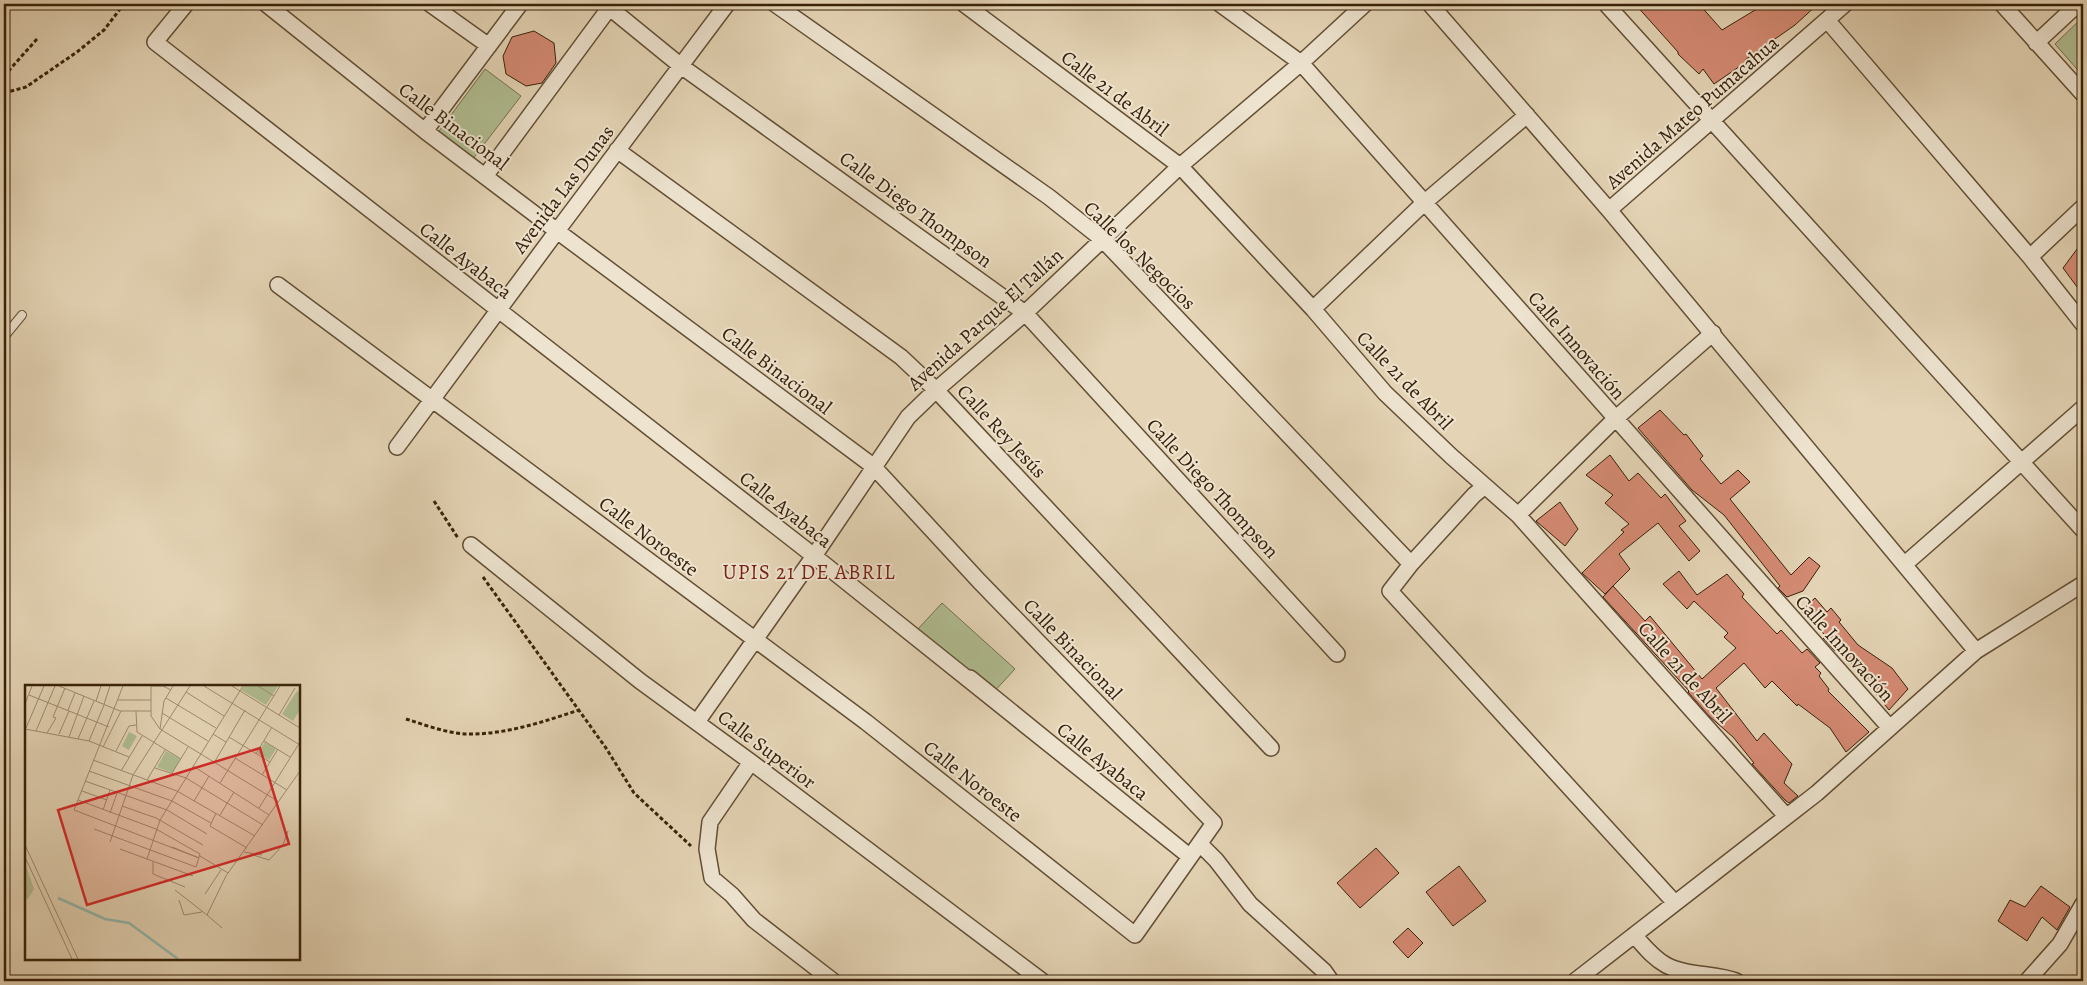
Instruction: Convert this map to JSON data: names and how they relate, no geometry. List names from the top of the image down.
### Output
{
  "streets": {
    "street": [
      "Calle 21 de Abril",
      "Avenida Mateo Pumacahua",
      "Calle Binacional",
      "Avenida Las Dunas",
      "Calle Diego Thompson",
      "Calle los Negocios",
      "Calle Ayabaca",
      "Avenida Parque El Tallán",
      "Calle Innovación",
      "Calle Rey Jesús",
      "Calle Noroeste",
      "Calle Superior"
    ]
  },
  "crossings": [
    ["Calle 21 de Abril", "Avenida Parque El Tallán"],
    ["Calle Binacional", "Avenida Las Dunas"],
    ["Calle Binacional", "Calle Ayabaca"],
    ["Calle Binacional", "Avenida Parque El Tallán"],
    ["Calle Binacional", "Calle Noroeste"],
    ["Avenida Las Dunas", "Calle Diego Thompson"],
    ["Avenida Las Dunas", "Calle Ayabaca"],
    ["Avenida Las Dunas", "Calle Rey Jesús"],
    ["Avenida Las Dunas", "Calle Noroeste"],
    ["Calle Diego Thompson", "Avenida Parque El Tallán"],
    ["Calle los Negocios", "Avenida Parque El Tallán"],
    ["Calle Ayabaca", "Avenida Parque El Tallán"],
    ["Calle Ayabaca", "Calle Noroeste"],
    ["Avenida Parque El Tallán", "Calle Innovación"],
    ["Avenida Parque El Tallán", "Calle Rey Jesús"],
    ["Avenida Parque El Tallán", "Calle Noroeste"],
    ["Avenida Parque El Tallán", "Calle Superior"]
  ],
  "districts": ["UPIS 21 DE ABRIL"]
}
